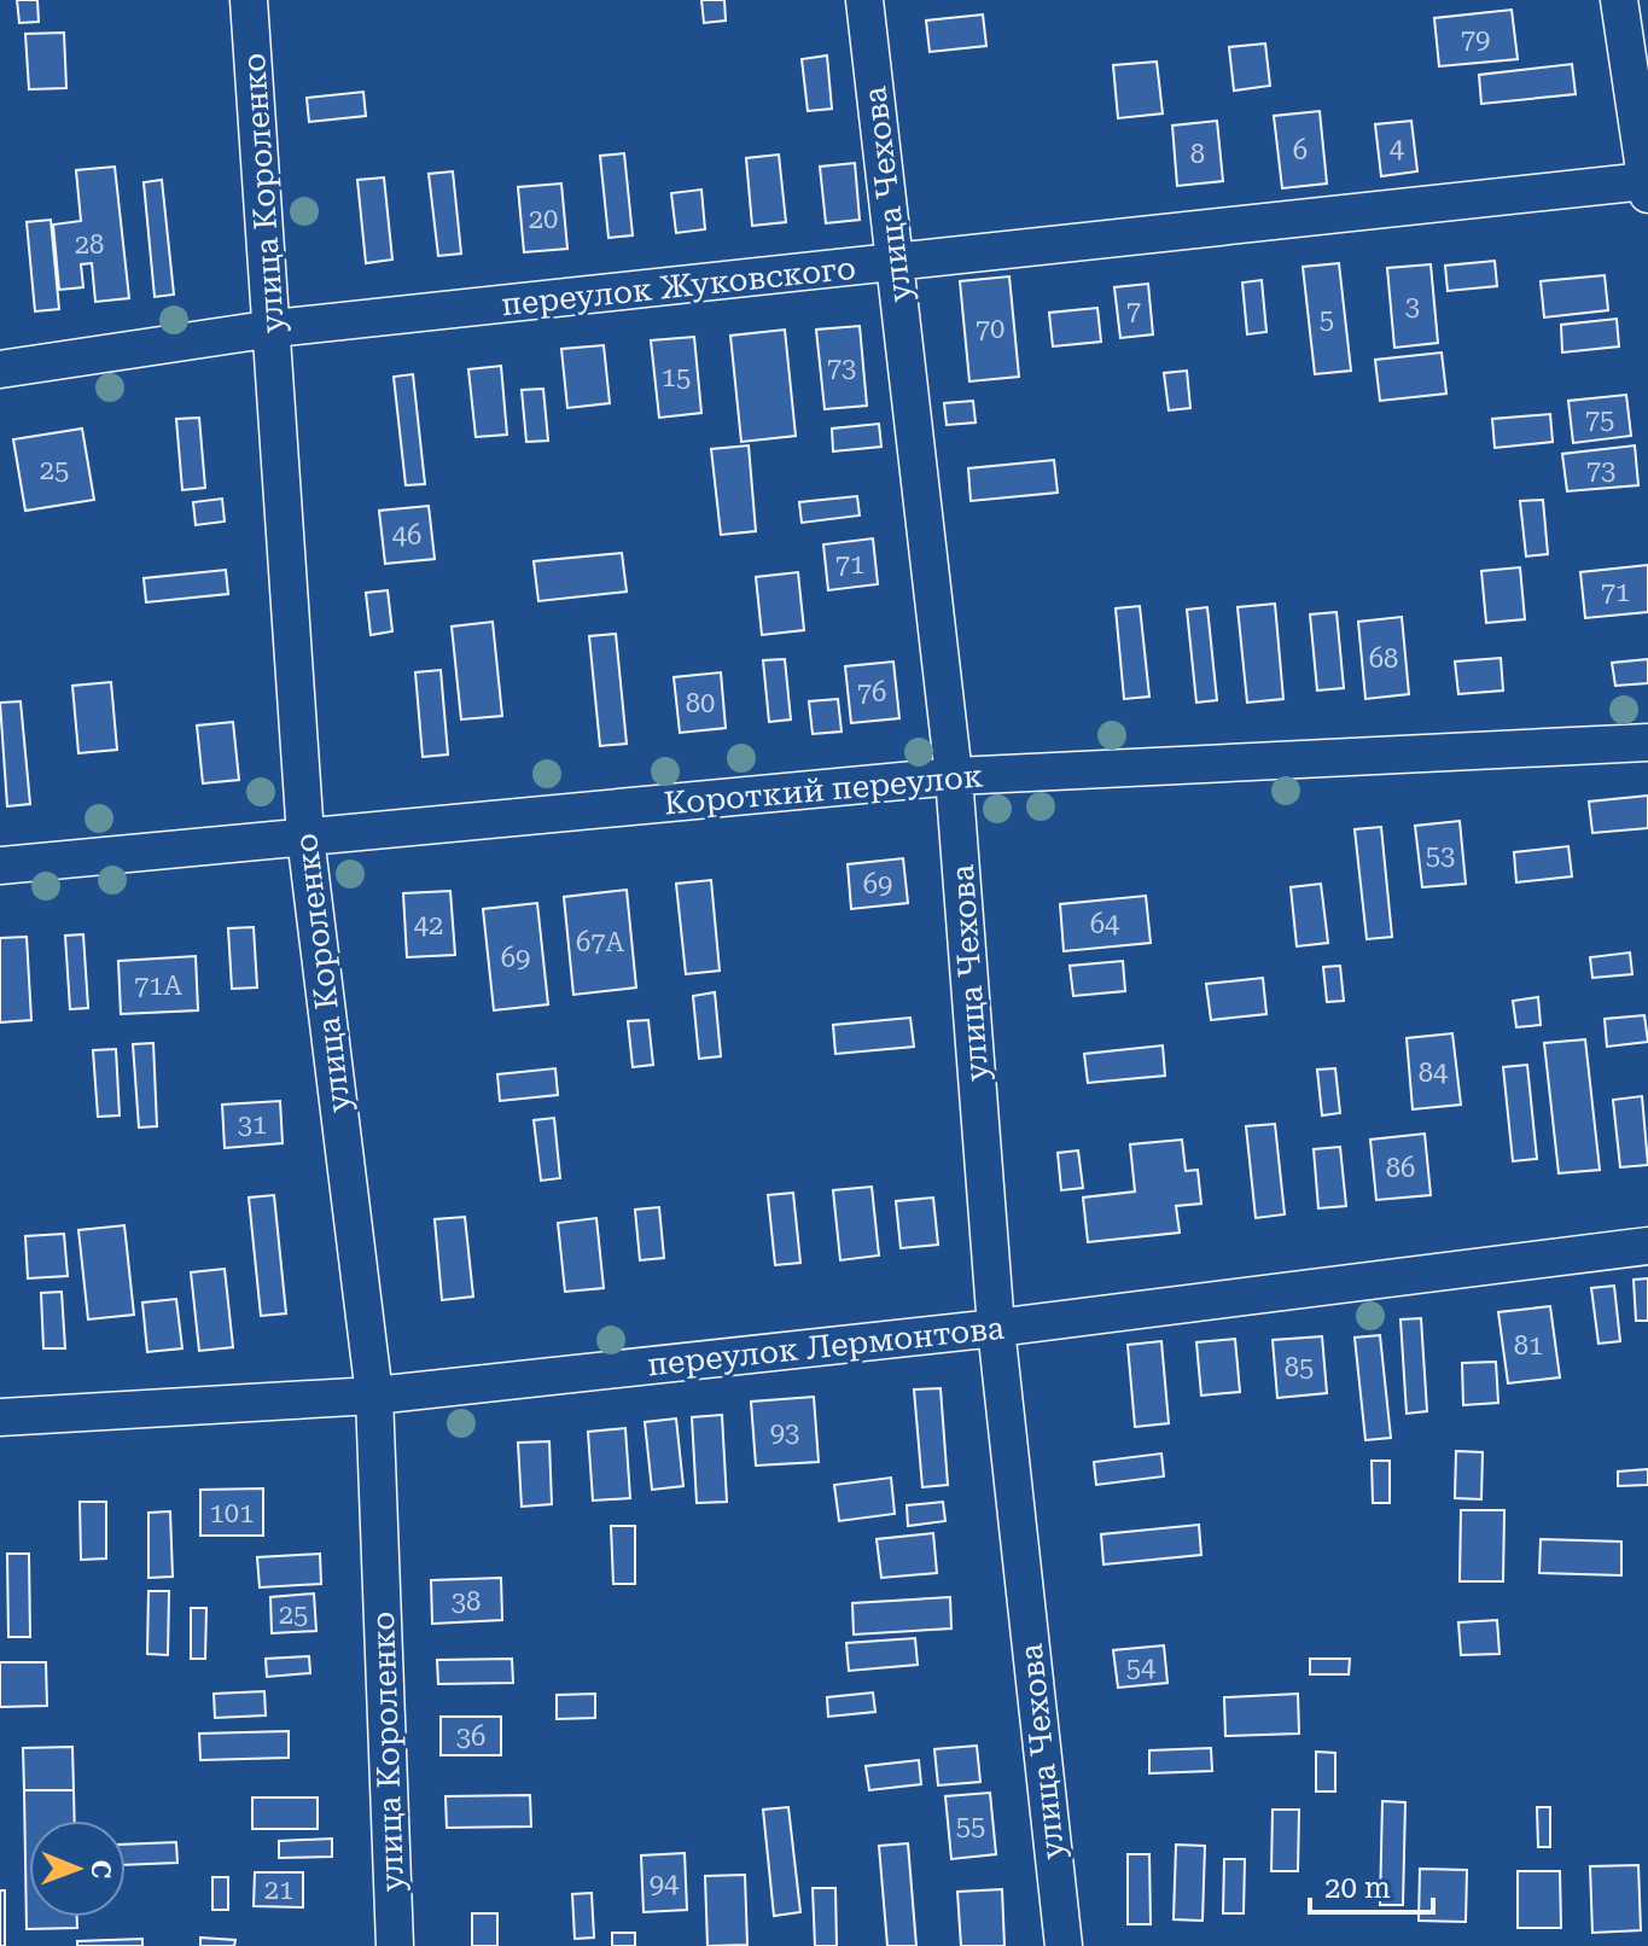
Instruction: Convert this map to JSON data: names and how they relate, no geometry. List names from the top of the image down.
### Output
{
  "streets": {
    "street": [
      "улица Короленко",
      "улица Чехова",
      "переулок Жуковского",
      "Короткий переулок",
      "переулок Лермонтова"
    ]
  },
  "crossings": [
    ["улица Короленко", "переулок Жуковского"],
    ["улица Короленко", "Короткий переулок"],
    ["улица Короленко", "переулок Лермонтова"],
    ["улица Чехова", "переулок Жуковского"],
    ["улица Чехова", "Короткий переулок"],
    ["улица Чехова", "переулок Лермонтова"]
  ],
  "house_numbers": [
    "79",
    "4",
    "6",
    "8",
    "20",
    "28",
    "3",
    "7",
    "5",
    "70",
    "73",
    "15",
    "75",
    "25",
    "73",
    "46",
    "71",
    "71",
    "68",
    "76",
    "80",
    "53",
    "69",
    "64",
    "42",
    "67А",
    "69",
    "71А",
    "84",
    "31",
    "86",
    "81",
    "85",
    "93",
    "101",
    "38",
    "25",
    "54",
    "36",
    "55",
    "94",
    "21"
  ],
  "scale_bar": "20 m",
  "north": "right"
}
